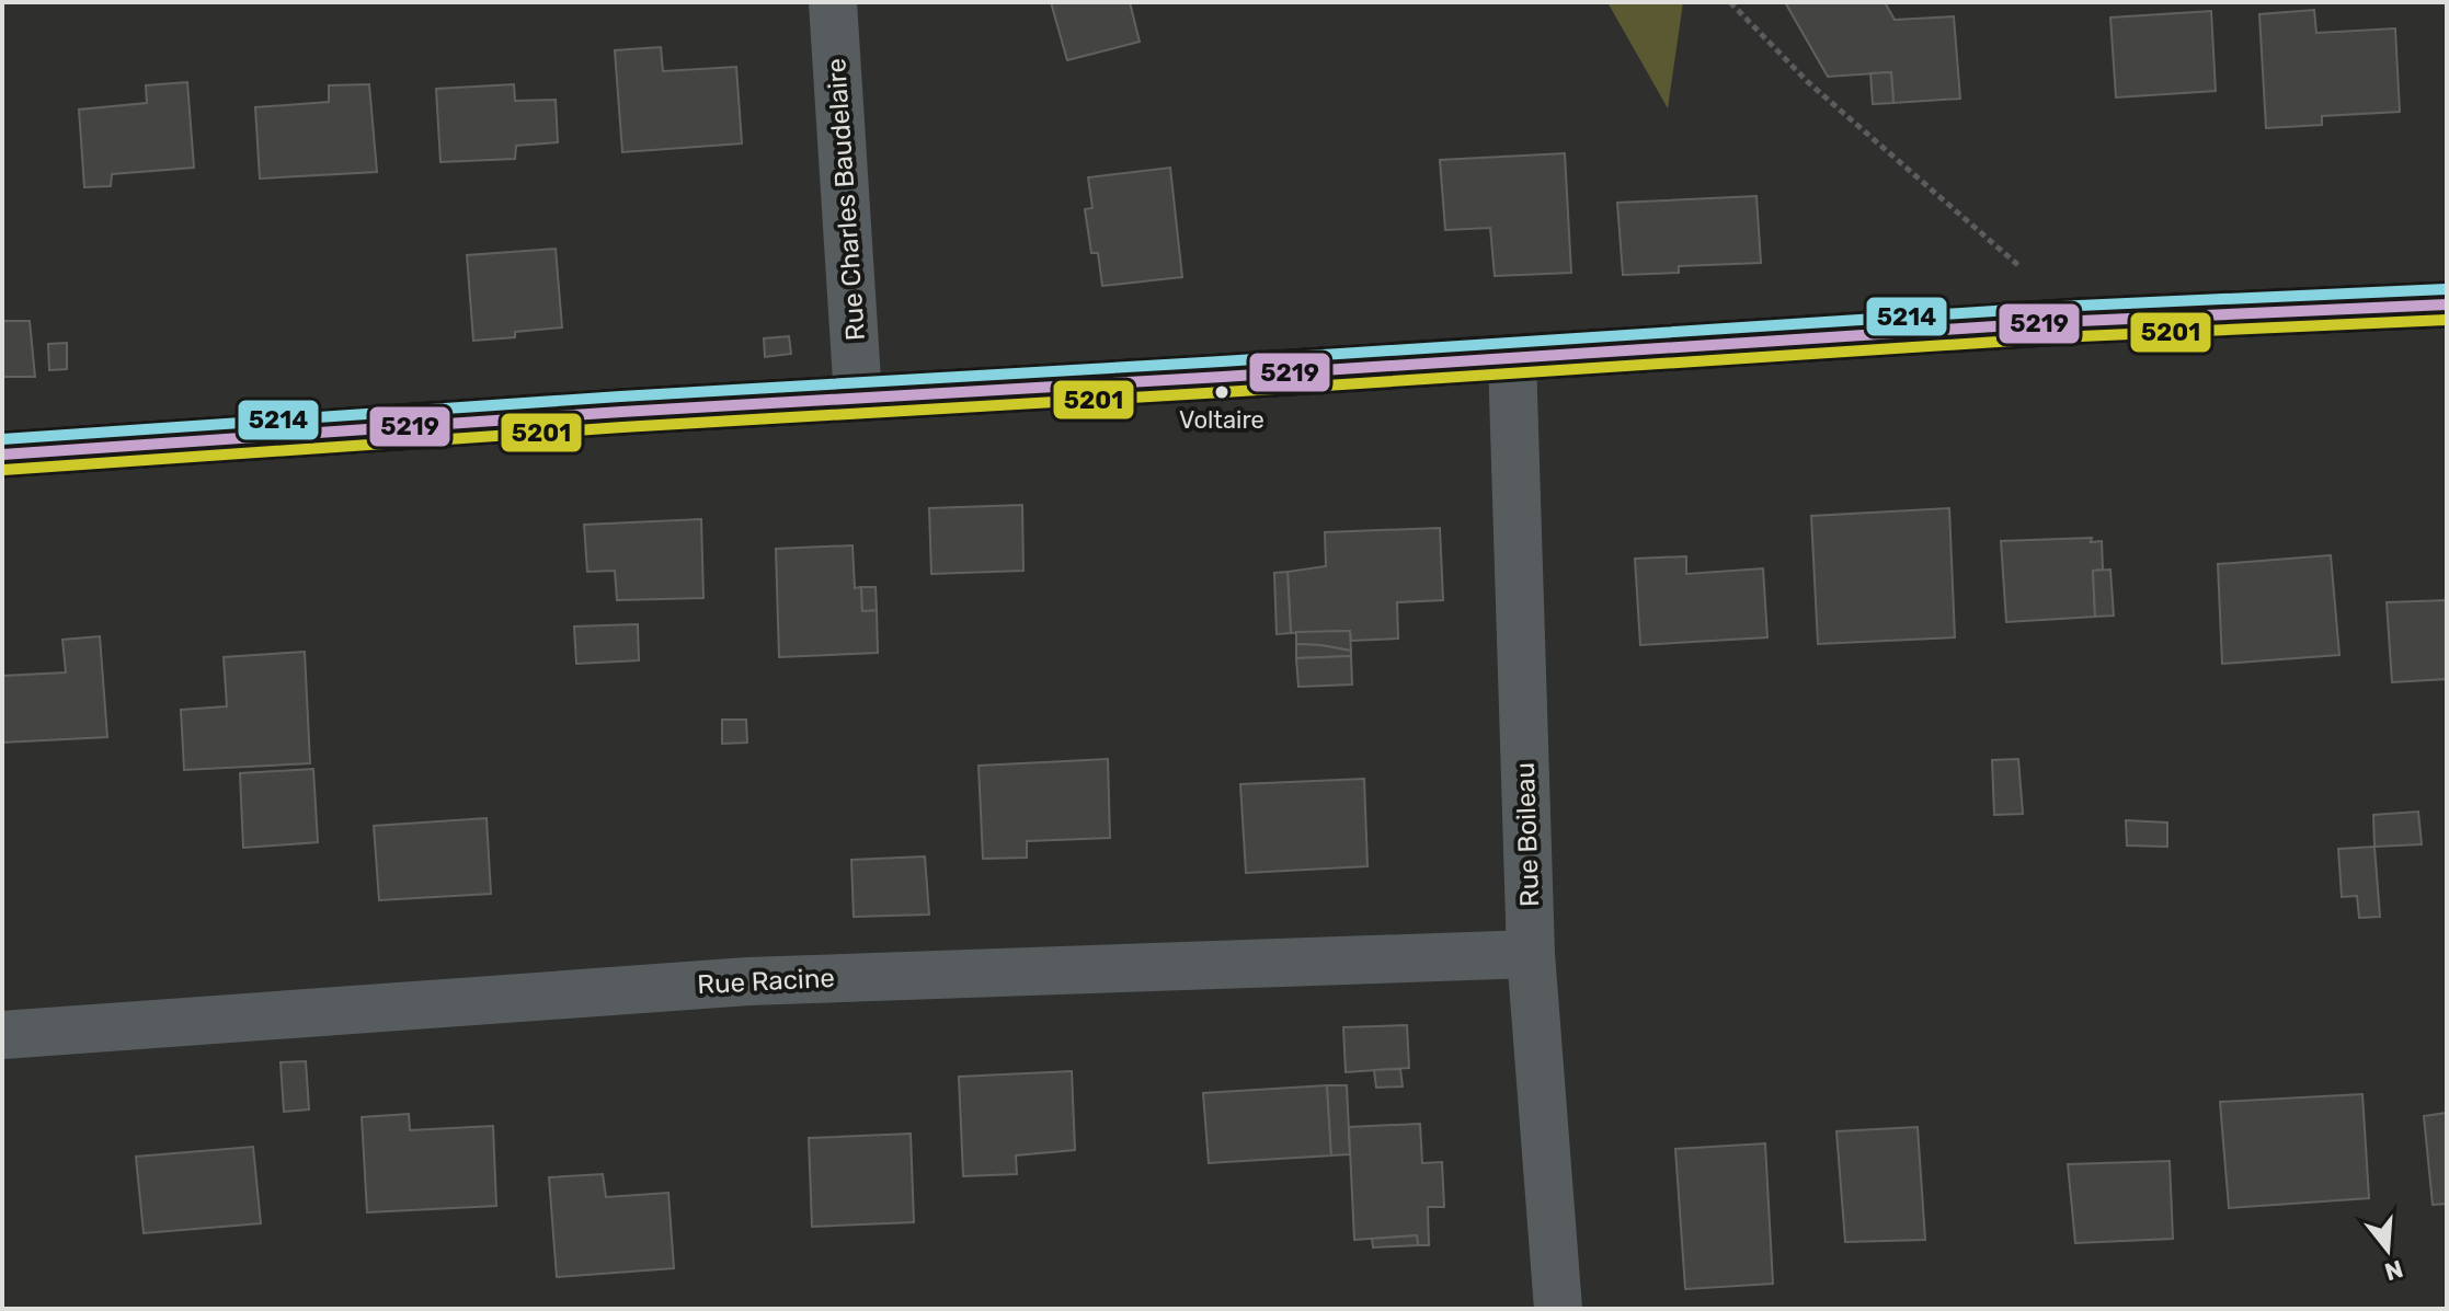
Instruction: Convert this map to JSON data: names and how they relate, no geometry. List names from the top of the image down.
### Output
{
  "streets": {
    "street": ["Rue Charles Baudelaire", "Rue Boileau", "Rue Racine"]
  },
  "crossings": [
    ["Rue Boileau", "Rue Racine"]
  ],
  "places": ["Voltaire"],
  "lines": ["transit line 5214", "transit line 5219", "transit line 5201"],
  "north": "bottom"
}
